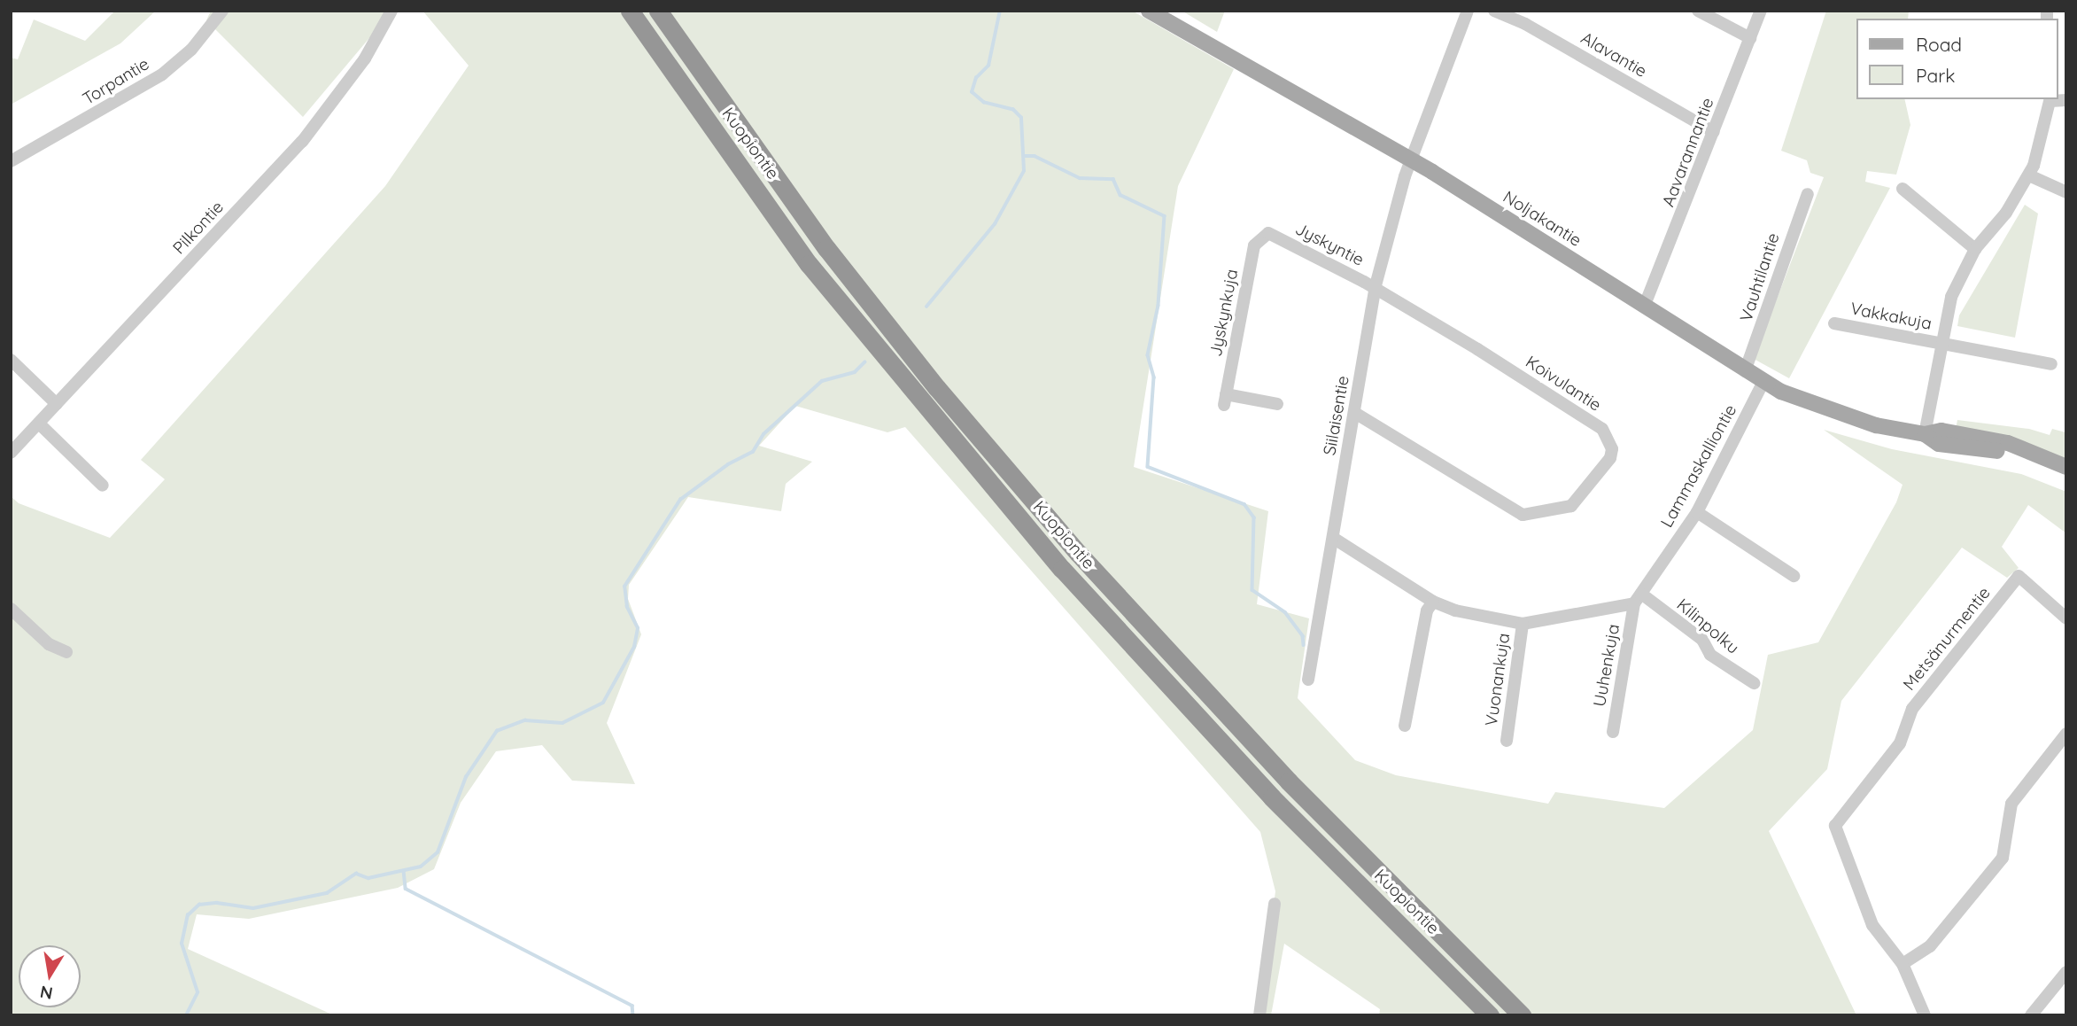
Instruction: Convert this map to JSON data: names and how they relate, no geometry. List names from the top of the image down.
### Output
{
  "streets": {
    "highway": ["Kuopiontie"],
    "main road": ["Noljakantie"],
    "street": [
      "Alavantie",
      "Torpantie",
      "Aavarannantie",
      "Pilkontie",
      "Jyskyntie",
      "Vauhtilantie",
      "Jyskynkuja",
      "Vakkakuja",
      "Koivulantie",
      "Siilaisentie",
      "Lammaskalliontie",
      "Kilinpolku",
      "Metsänurmentie",
      "Uuhenkuja",
      "Vuonankuja"
    ]
  },
  "crossings": [
    ["Alavantie", "Aavarannantie"],
    ["Aavarannantie", "Noljakantie"],
    ["Noljakantie", "Vauhtilantie"],
    ["Noljakantie", "Siilaisentie"],
    ["Noljakantie", "Lammaskalliontie"],
    ["Jyskyntie", "Jyskynkuja"],
    ["Jyskyntie", "Koivulantie"],
    ["Jyskyntie", "Siilaisentie"],
    ["Koivulantie", "Siilaisentie"],
    ["Lammaskalliontie", "Kilinpolku"],
    ["Lammaskalliontie", "Uuhenkuja"],
    ["Kilinpolku", "Uuhenkuja"]
  ],
  "legend": ["Road", "Park"],
  "north": "bottom"
}
